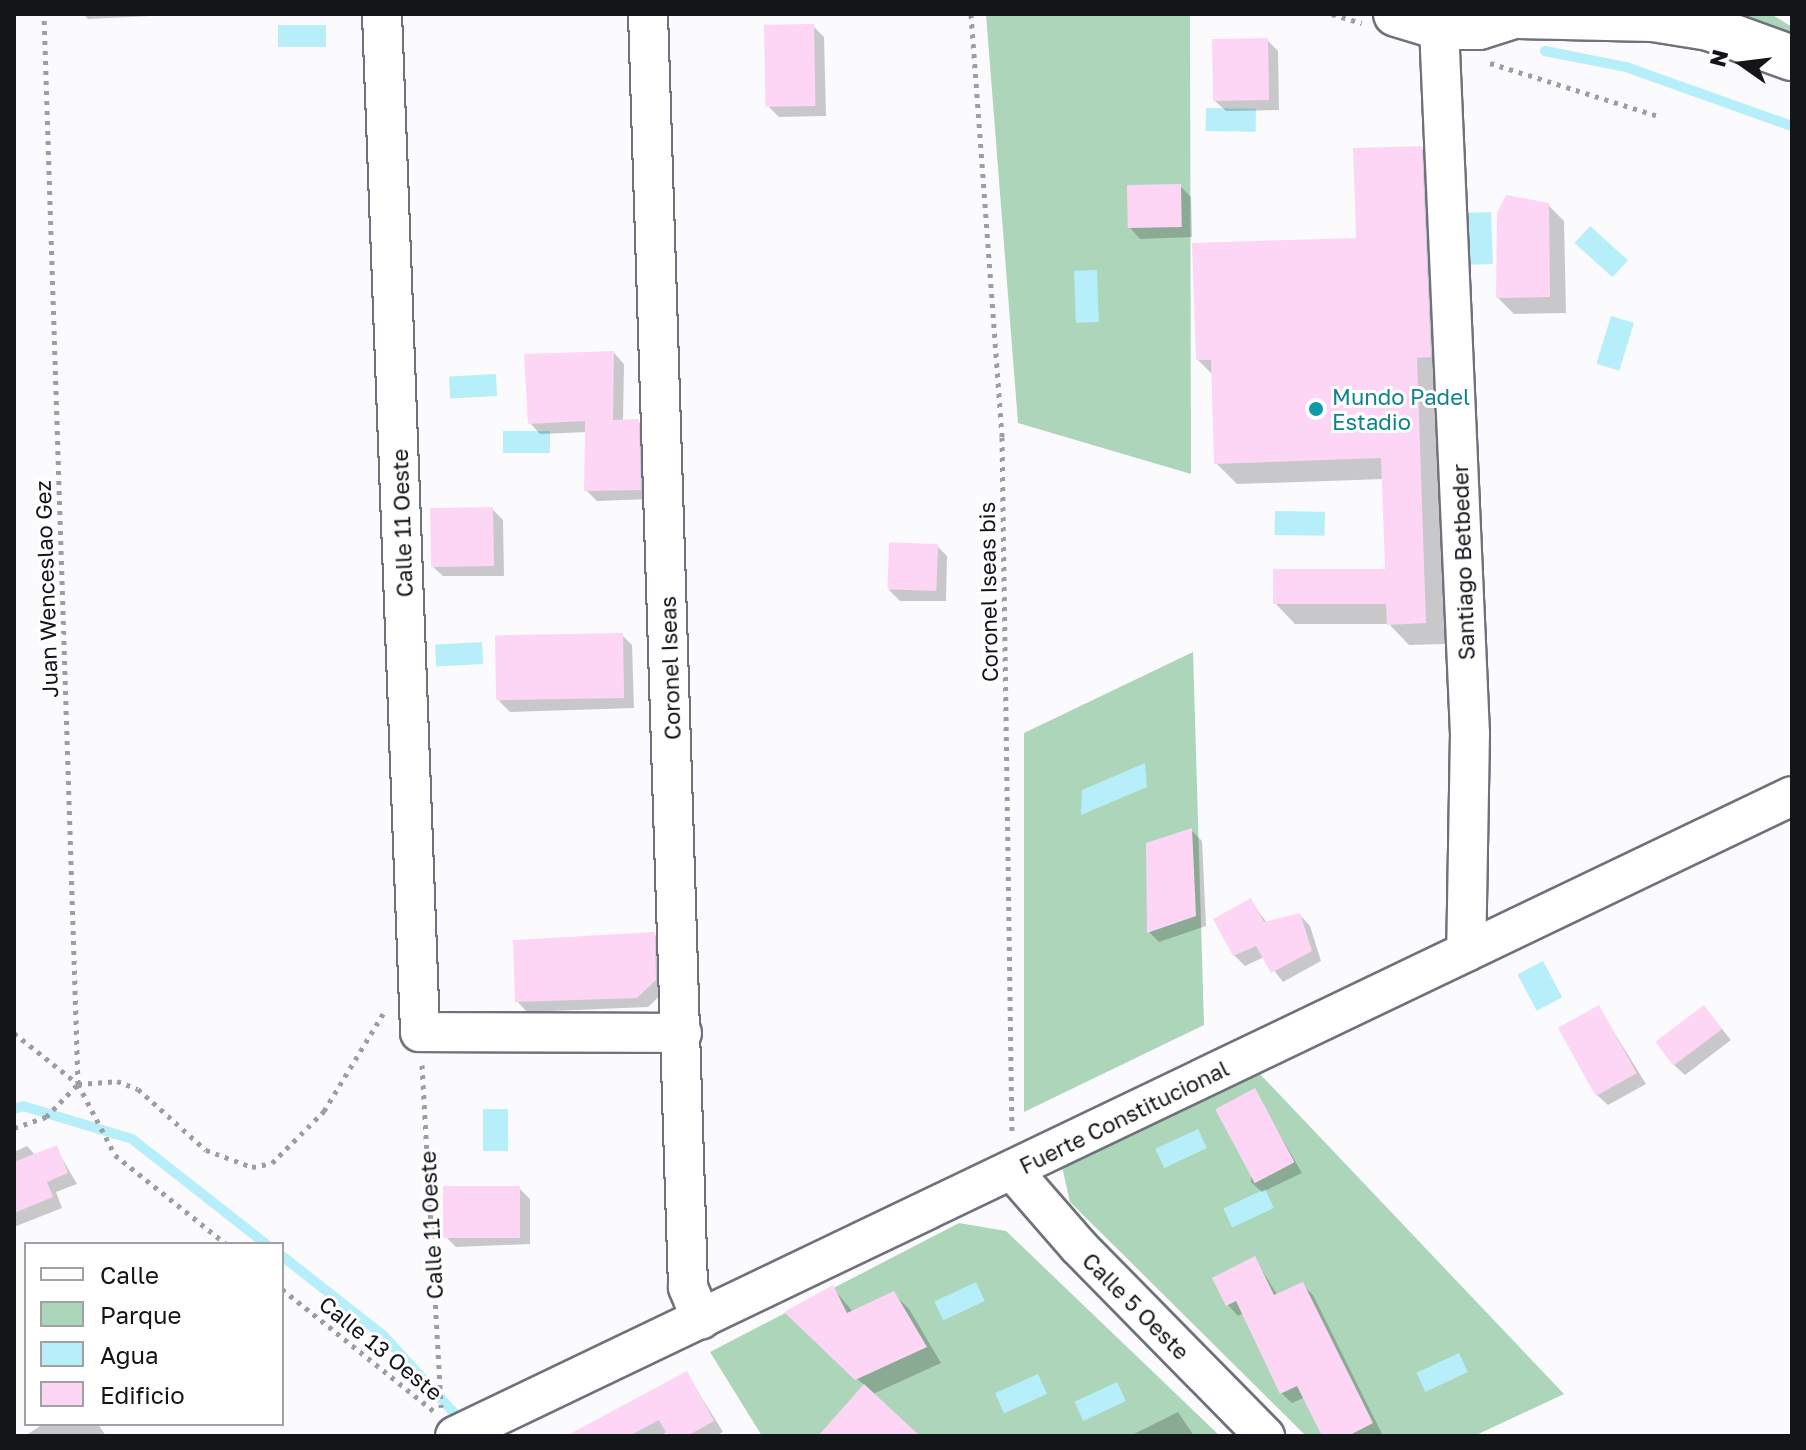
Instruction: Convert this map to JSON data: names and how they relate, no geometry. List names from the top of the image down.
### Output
{
  "streets": {
    "street": [
      "Calle 11 Oeste",
      "Santiago Betbeder",
      "Coronel Iseas",
      "Fuerte Constitucional",
      "Calle 5 Oeste"
    ],
    "path": ["Juan Wenceslao Gez", "Coronel Iseas bis", "Calle 13 Oeste"]
  },
  "crossings": [
    ["Calle 11 Oeste", "Fuerte Constitucional"],
    ["Calle 11 Oeste", "Calle 13 Oeste"],
    ["Santiago Betbeder", "Fuerte Constitucional"],
    ["Coronel Iseas bis", "Fuerte Constitucional"],
    ["Coronel Iseas bis", "Calle 5 Oeste"],
    ["Coronel Iseas", "Fuerte Constitucional"],
    ["Fuerte Constitucional", "Calle 5 Oeste"],
    ["Fuerte Constitucional", "Calle 13 Oeste"]
  ],
  "places": ["Mundo Padel Estadio"],
  "legend": [
    "Calle",
    "Parque",
    "Agua",
    "Edificio"
  ],
  "north": "left"
}
